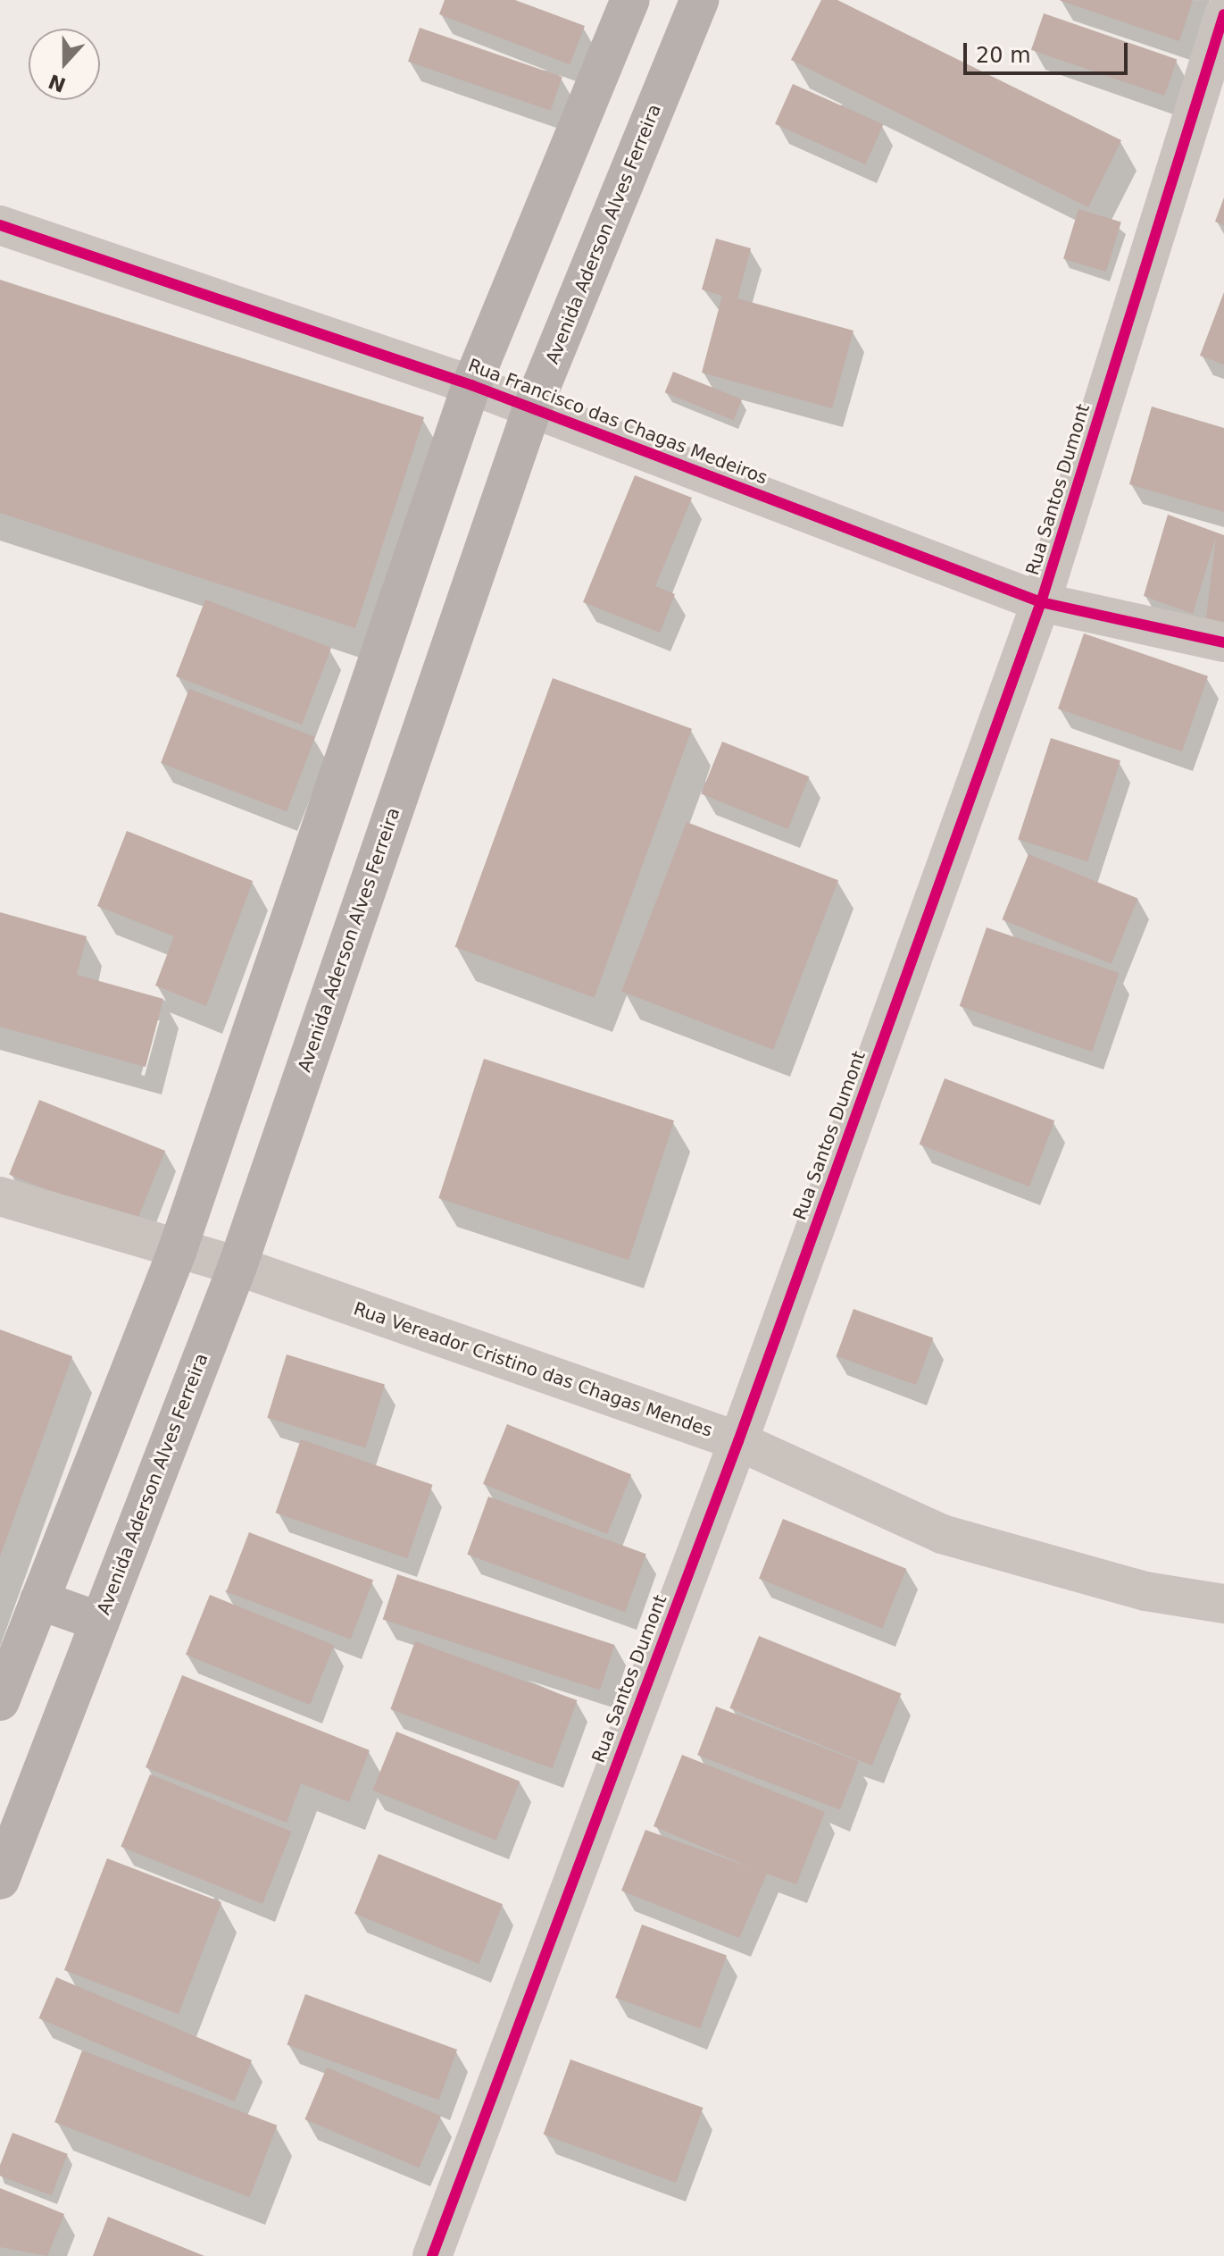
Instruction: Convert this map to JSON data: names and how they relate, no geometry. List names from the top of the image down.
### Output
{
  "streets": {
    "main road": ["Avenida Aderson Alves Ferreira"],
    "street": ["Rua Francisco das Chagas Medeiros", "Rua Santos Dumont", "Rua Vereador Cristino das Chagas Mendes"]
  },
  "crossings": [
    ["Avenida Aderson Alves Ferreira", "Rua Francisco das Chagas Medeiros"],
    ["Avenida Aderson Alves Ferreira", "Rua Vereador Cristino das Chagas Mendes"],
    ["Rua Francisco das Chagas Medeiros", "Rua Santos Dumont"],
    ["Rua Santos Dumont", "Rua Vereador Cristino das Chagas Mendes"]
  ],
  "scale_bar": "20 m",
  "north": "bottom"
}
